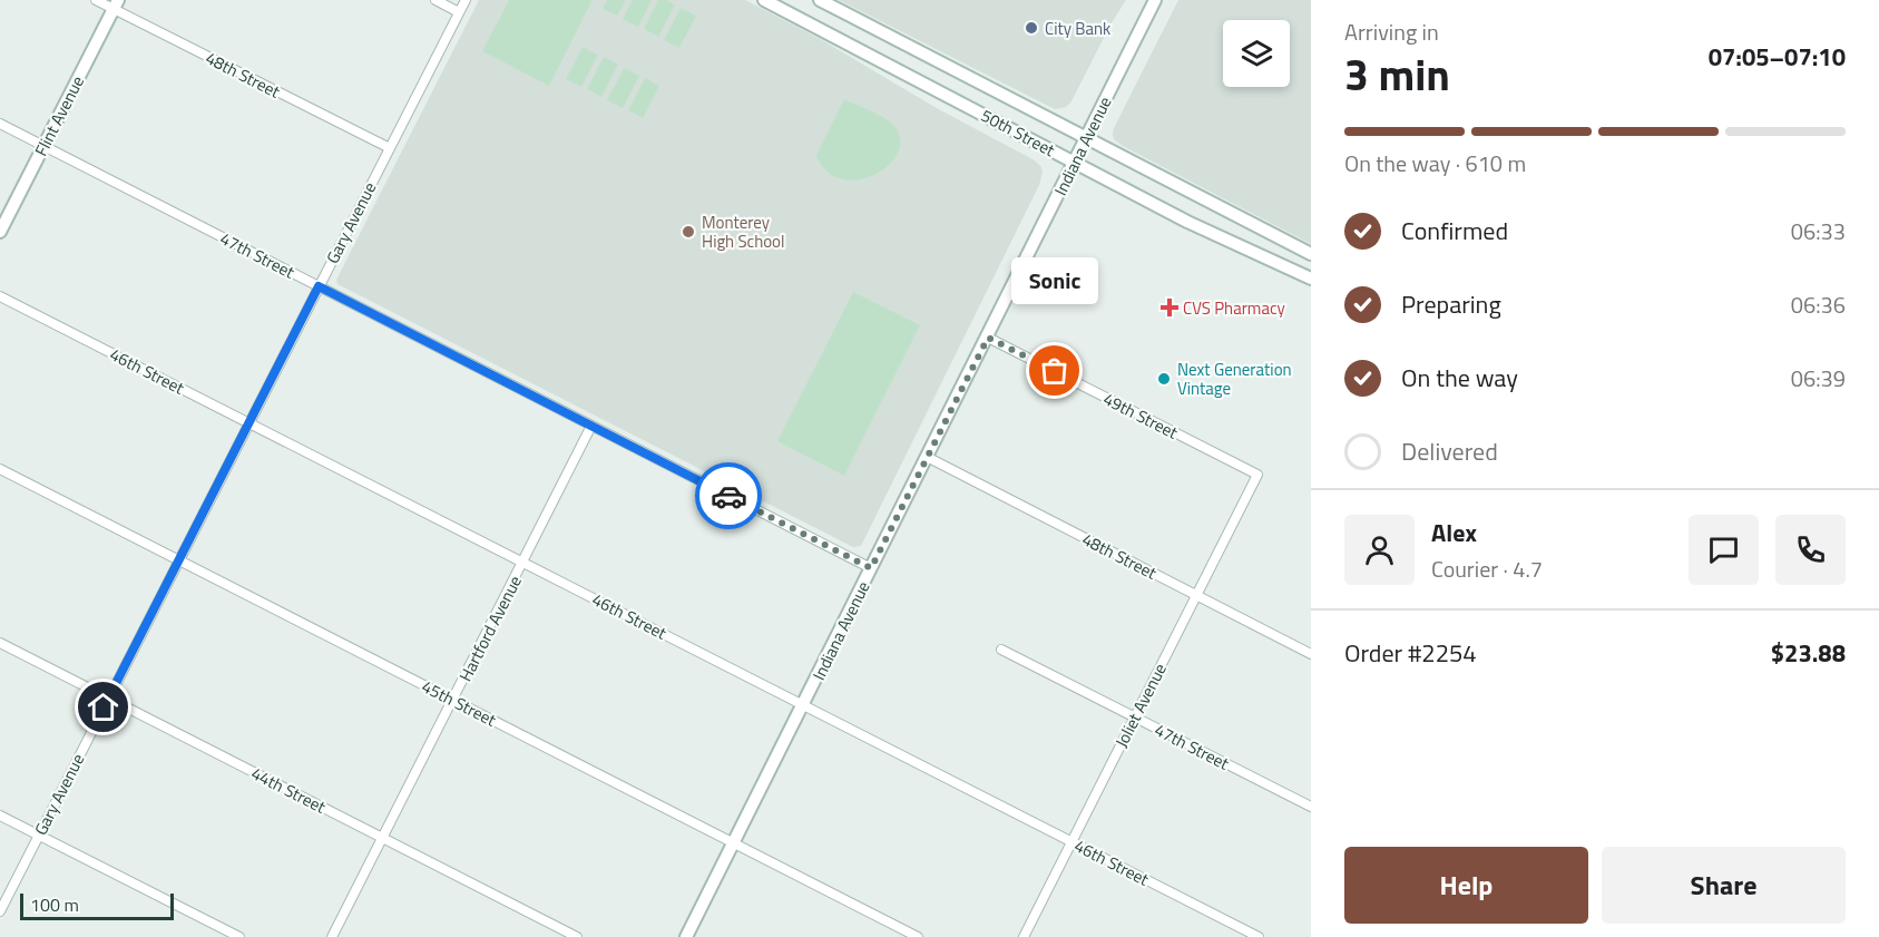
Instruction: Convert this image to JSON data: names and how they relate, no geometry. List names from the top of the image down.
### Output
{
  "streets": {
    "main road": ["Flint Avenue", "50th Street", "Indiana Avenue"],
    "street": [
      "48th Street",
      "Gary Avenue",
      "47th Street",
      "46th Street",
      "49th Street",
      "Hartford Avenue",
      "45th Street",
      "Joliet Avenue",
      "44th Street"
    ]
  },
  "crossings": [
    ["48th Street", "Flint Avenue"],
    ["48th Street", "Indiana Avenue"],
    ["48th Street", "Gary Avenue"],
    ["48th Street", "Joliet Avenue"],
    ["Flint Avenue", "47th Street"],
    ["50th Street", "Indiana Avenue"],
    ["Indiana Avenue", "47th Street"],
    ["Indiana Avenue", "46th Street"],
    ["Indiana Avenue", "49th Street"],
    ["Indiana Avenue", "45th Street"],
    ["Gary Avenue", "47th Street"],
    ["Gary Avenue", "46th Street"],
    ["Gary Avenue", "45th Street"],
    ["Gary Avenue", "44th Street"],
    ["47th Street", "Hartford Avenue"],
    ["47th Street", "Joliet Avenue"],
    ["46th Street", "Hartford Avenue"],
    ["46th Street", "Joliet Avenue"],
    ["49th Street", "Joliet Avenue"],
    ["Hartford Avenue", "45th Street"],
    ["Hartford Avenue", "44th Street"]
  ],
  "places": {
    "other": [
      "City Bank",
      "Monterey High School",
      "Sonic",
      "Next Generation Vintage"
    ],
    "health": ["CVS Pharmacy"]
  },
  "scale_bar": "100 m",
  "page": {
    "heading": ["3 min", "Arriving in", "07:05–07:10"],
    "panel": [
      "Alex",
      "Courier · 4.7",
      "Order #2254",
      "$23.88"
    ],
    "bar": "On the way · 610 m",
    "list": [
      ["Confirmed", "06:33"],
      ["Preparing", "06:36"],
      ["On the way", "06:39"],
      "Delivered"
    ],
    "bubble": "Sonic",
    "buttons": ["Help", "Share"],
    "scale": "100 m"
  }
}
